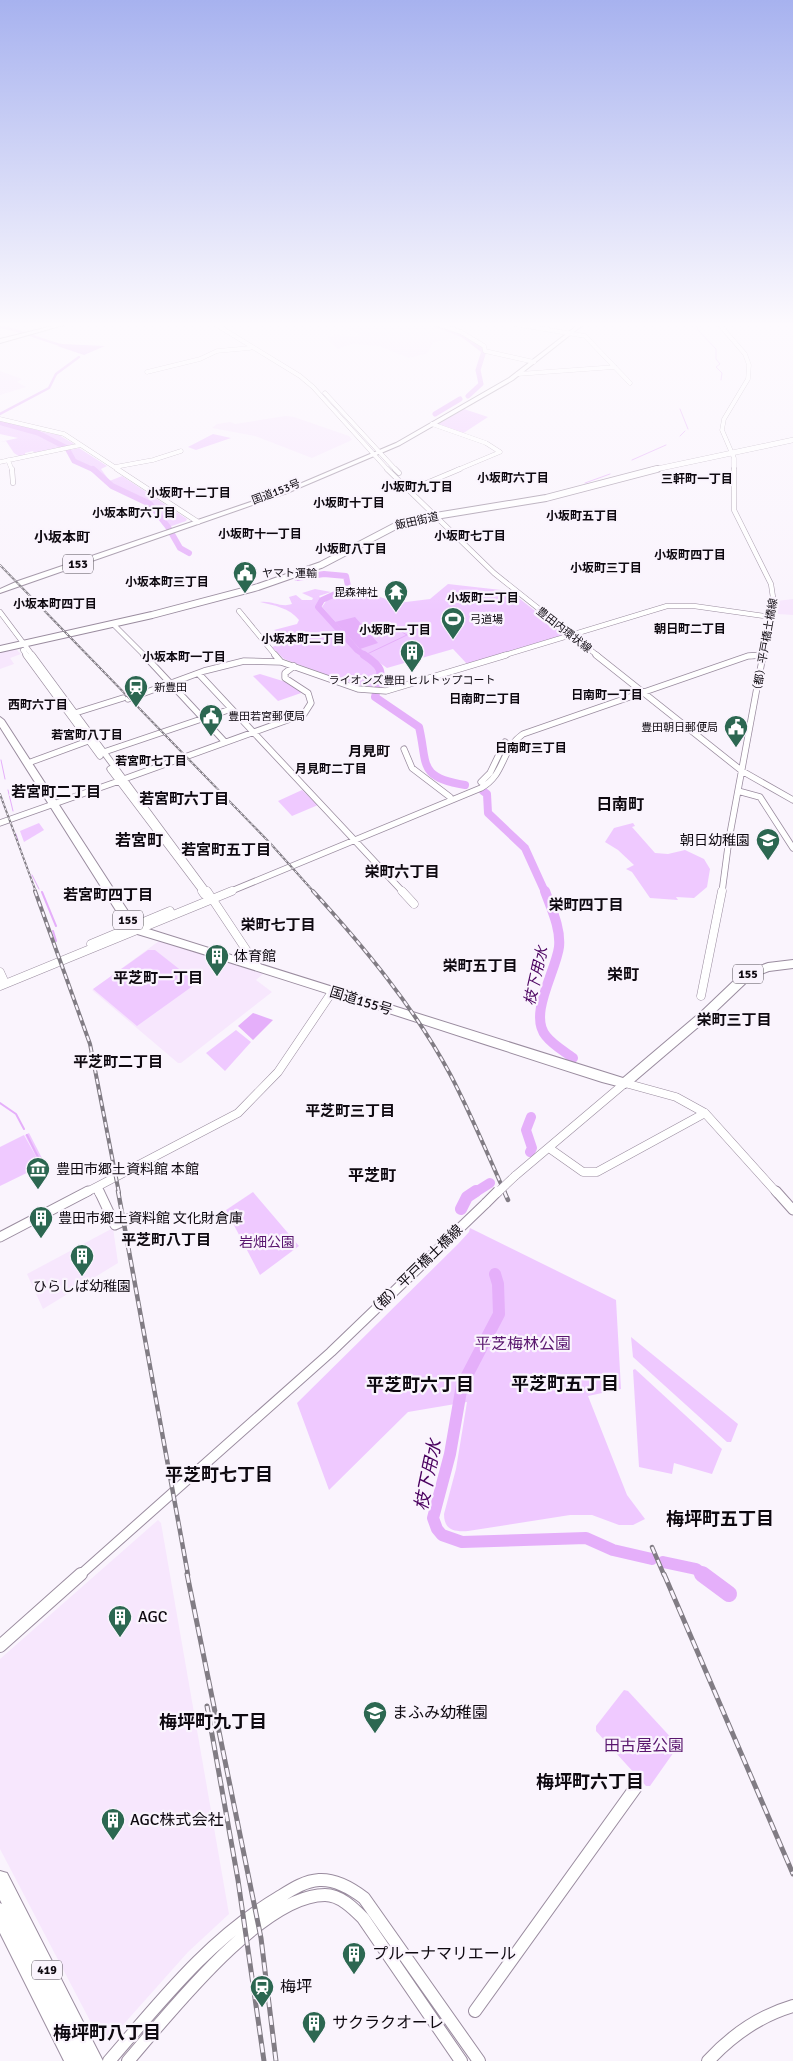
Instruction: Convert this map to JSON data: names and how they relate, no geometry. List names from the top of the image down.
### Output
{
  "streets": {
    "highway": [
      "国道153号",
      "153",
      "155",
      "国道155号",
      "419"
    ],
    "main road": ["飯田街道"],
    "street": ["豊田内環状線", "（都）平戸橋土橋線"]
  },
  "crossings": [
    ["国道153号", "豊田内環状線"],
    ["飯田街道", "豊田内環状線"],
    ["飯田街道", "（都）平戸橋土橋線"],
    ["豊田内環状線", "（都）平戸橋土橋線"],
    ["（都）平戸橋土橋線", "155"],
    ["（都）平戸橋土橋線", "国道155号"],
    ["155", "国道155号"]
  ],
  "districts": [
    "小坂町六丁目",
    "三軒町一丁目",
    "小坂町九丁目",
    "小坂町十二丁目",
    "小坂町十丁目",
    "小坂本町六丁目",
    "小坂町五丁目",
    "小坂町十一丁目",
    "小坂町七丁目",
    "小坂本町",
    "小坂町八丁目",
    "小坂町四丁目",
    "小坂町三丁目",
    "小坂本町三丁目",
    "小坂町二丁目",
    "小坂本町四丁目",
    "朝日町二丁目",
    "小坂町一丁目",
    "小坂本町二丁目",
    "小坂本町一丁目",
    "日南町一丁目",
    "日南町二丁目",
    "西町六丁目",
    "若宮町八丁目",
    "日南町三丁目",
    "月見町",
    "若宮町七丁目",
    "月見町二丁目",
    "若宮町二丁目",
    "若宮町六丁目",
    "日南町",
    "若宮町",
    "若宮町五丁目",
    "栄町六丁目",
    "若宮町四丁目",
    "栄町四丁目",
    "栄町七丁目",
    "栄町五丁目",
    "栄町",
    "平芝町一丁目",
    "栄町三丁目",
    "平芝町二丁目",
    "平芝町三丁目",
    "平芝町",
    "平芝町八丁目",
    "平芝町五丁目",
    "平芝町六丁目",
    "平芝町七丁目",
    "梅坪町五丁目",
    "梅坪町九丁目",
    "梅坪町六丁目",
    "梅坪町八丁目"
  ],
  "water": ["枝下用水"],
  "parks": ["岩畑公園", "平芝梅林公園", "田古屋公園"],
  "places": {
    "public building": ["ヤマト運輸", "豊田若宮郵便局", "豊田朝日郵便局"],
    "temple": ["毘森神社"],
    "sports": ["弓道場"],
    "building": [
      "ライオンズ豊田 ヒルトップコート",
      "体育館",
      "豊田市郷土資料館 文化財倉庫",
      "ひらしば幼稚園",
      "AGC",
      "AGC株式会社",
      "プルーナマリエール",
      "サクラクオーレ"
    ],
    "station": ["新豊田", "梅坪"],
    "school or university": ["朝日幼稚園", "まふみ幼稚園"],
    "museum": ["豊田市郷土資料館 本館"]
  }
}
